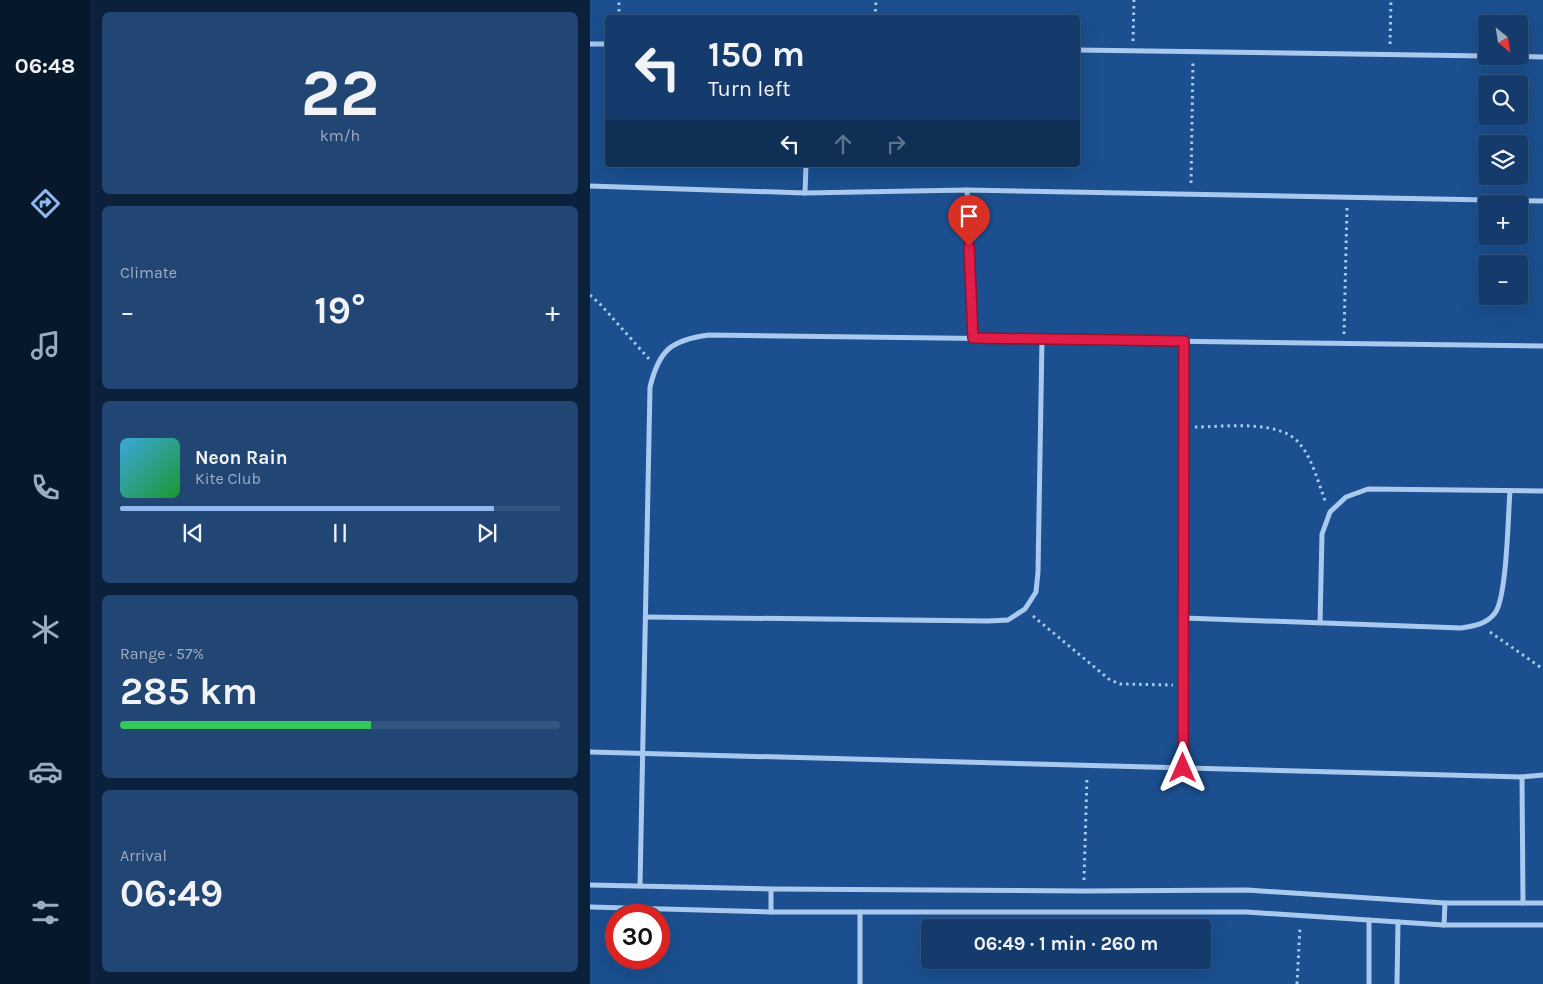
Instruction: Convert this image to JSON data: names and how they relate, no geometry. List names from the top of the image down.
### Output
{
  "north": "bottom right",
  "page": {
    "tabs": "06:48",
    "tile": [
      ["22", "km/h"],
      "Climate",
      ["Range · 57%", "285 km"],
      ["Arrival", "06:49"]
    ],
    "map_buttons": ["+", "−"],
    "turn": ["150 m", "Turn left"],
    "heat": ["−", "19°", "+"],
    "song": ["Neon Rain", "Kite Club"],
    "limit": "30",
    "trip": "06:49 · 1 min · 260 m"
  }
}
